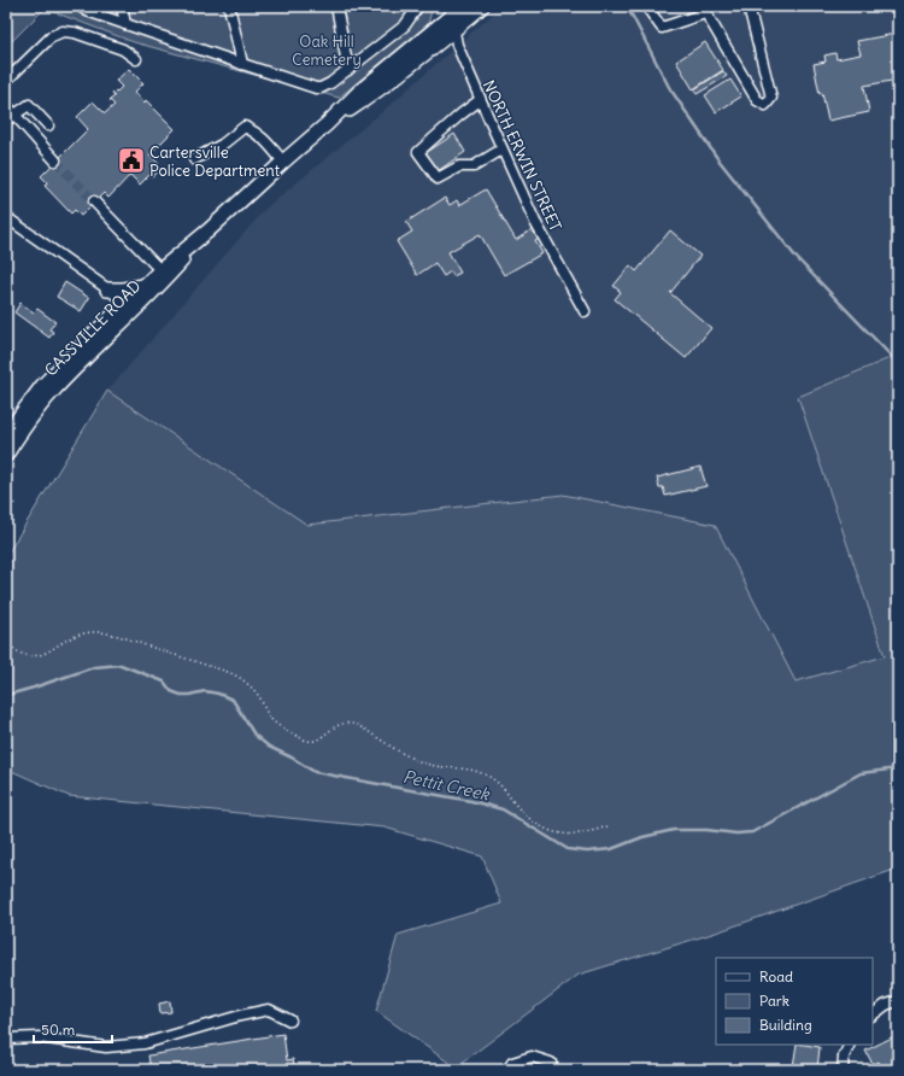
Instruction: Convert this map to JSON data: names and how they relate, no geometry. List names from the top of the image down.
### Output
{
  "streets": {
    "main road": ["CASSVILLE ROAD"],
    "street": ["NORTH ERWIN STREET"]
  },
  "crossings": [
    ["NORTH ERWIN STREET", "CASSVILLE ROAD"]
  ],
  "water": ["Pettit Creek"],
  "parks": ["Oak Hill Cemetery"],
  "places": {
    "public building": ["Cartersville Police Department"]
  },
  "legend": ["Road", "Park", "Building"],
  "scale_bar": "50 m"
}
